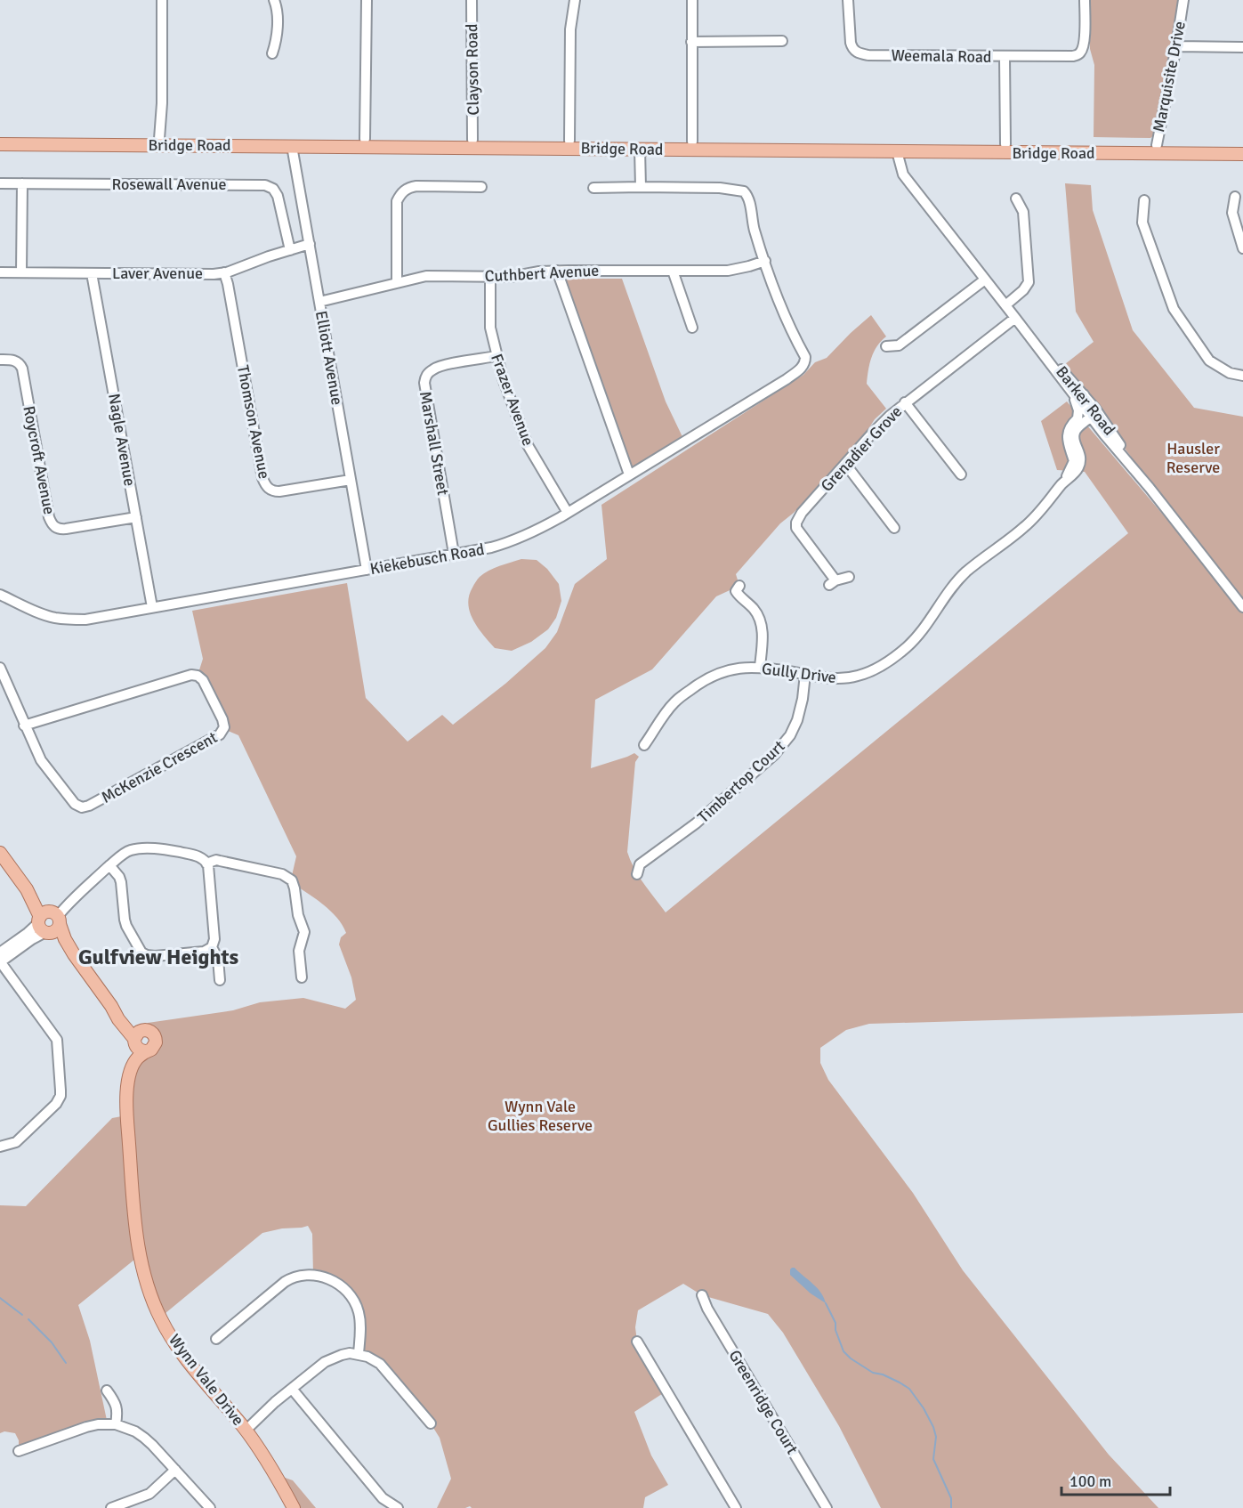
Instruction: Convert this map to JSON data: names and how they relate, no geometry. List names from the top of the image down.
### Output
{
  "streets": {
    "main road": ["Bridge Road", "Wynn Vale Drive"],
    "street": [
      "Weemala Road",
      "Clayson Road",
      "Marquisite Drive",
      "Rosewall Avenue",
      "Laver Avenue",
      "Cuthbert Avenue",
      "Elliott Avenue",
      "Frazer Avenue",
      "Barker Road",
      "Thomson Avenue",
      "Nagle Avenue",
      "Marshall Street",
      "Grenadier Grove",
      "Roycroft Avenue",
      "Kiekebusch Road",
      "Gully Drive",
      "McKenzie Crescent",
      "Timbertop Court",
      "Greenridge Court"
    ]
  },
  "crossings": [
    ["Clayson Road", "Bridge Road"],
    ["Marquisite Drive", "Bridge Road"],
    ["Bridge Road", "Elliott Avenue"],
    ["Bridge Road", "Barker Road"],
    ["Rosewall Avenue", "Laver Avenue"],
    ["Laver Avenue", "Elliott Avenue"],
    ["Laver Avenue", "Thomson Avenue"],
    ["Laver Avenue", "Nagle Avenue"],
    ["Cuthbert Avenue", "Elliott Avenue"],
    ["Cuthbert Avenue", "Frazer Avenue"],
    ["Cuthbert Avenue", "Kiekebusch Road"],
    ["Elliott Avenue", "Thomson Avenue"],
    ["Elliott Avenue", "Kiekebusch Road"],
    ["Frazer Avenue", "Marshall Street"],
    ["Frazer Avenue", "Kiekebusch Road"],
    ["Barker Road", "Grenadier Grove"],
    ["Barker Road", "Gully Drive"],
    ["Nagle Avenue", "Roycroft Avenue"],
    ["Nagle Avenue", "Kiekebusch Road"],
    ["Marshall Street", "Kiekebusch Road"],
    ["Gully Drive", "Timbertop Court"]
  ],
  "districts": ["Gulfview Heights"],
  "parks": ["Hausler Reserve", "Wynn Vale Gullies Reserve"],
  "scale_bar": "100 m"
}
